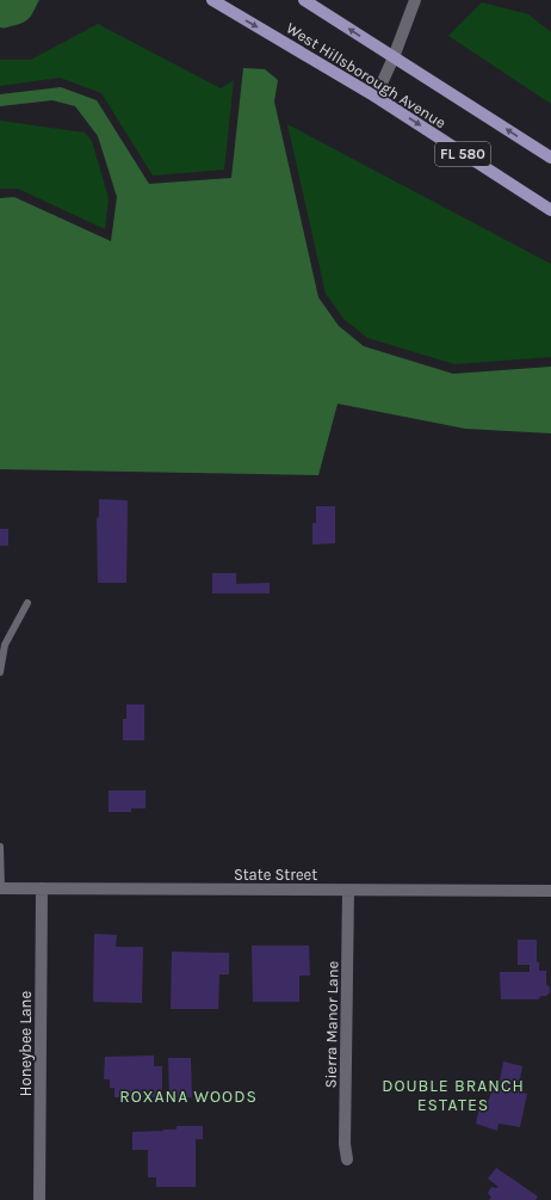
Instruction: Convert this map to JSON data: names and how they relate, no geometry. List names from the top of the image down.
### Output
{
  "streets": {
    "main road": ["West Hillsborough Avenue", "FL 580"],
    "street": ["State Street", "Sierra Manor Lane", "Honeybee Lane"]
  },
  "crossings": [
    ["State Street", "Sierra Manor Lane"],
    ["State Street", "Honeybee Lane"]
  ],
  "districts": ["DOUBLE BRANCH ESTATES", "ROXANA WOODS"]
}
